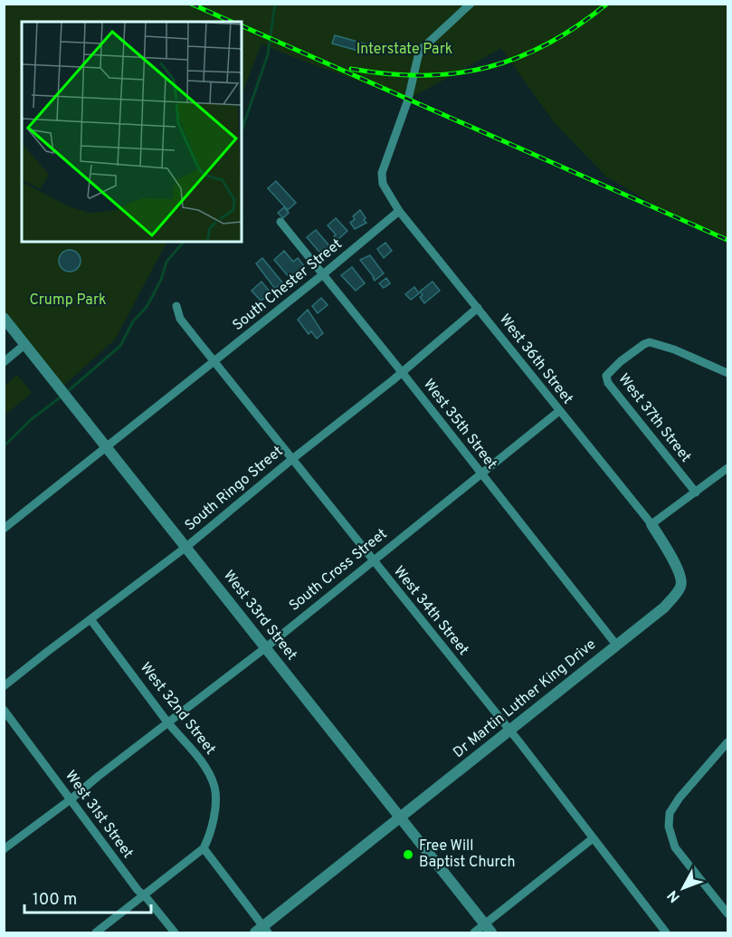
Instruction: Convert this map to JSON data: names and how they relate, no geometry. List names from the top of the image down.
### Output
{
  "streets": {
    "street": [
      "South Chester Street",
      "West 36th Street",
      "West 37th Street",
      "West 35th Street",
      "South Ringo Street",
      "South Cross Street",
      "West 34th Street",
      "West 33rd Street",
      "Dr Martin Luther King Drive",
      "West 32nd Street",
      "West 31st Street"
    ]
  },
  "crossings": [
    ["South Chester Street", "West 36th Street"],
    ["South Chester Street", "West 35th Street"],
    ["South Chester Street", "West 34th Street"],
    ["South Chester Street", "West 33rd Street"],
    ["West 36th Street", "South Ringo Street"],
    ["West 36th Street", "South Cross Street"],
    ["West 36th Street", "Dr Martin Luther King Drive"],
    ["West 35th Street", "South Ringo Street"],
    ["West 35th Street", "South Cross Street"],
    ["West 35th Street", "Dr Martin Luther King Drive"],
    ["South Ringo Street", "West 34th Street"],
    ["South Ringo Street", "West 33rd Street"],
    ["South Ringo Street", "West 32nd Street"],
    ["South Cross Street", "West 34th Street"],
    ["South Cross Street", "West 33rd Street"],
    ["South Cross Street", "West 32nd Street"],
    ["South Cross Street", "West 31st Street"],
    ["West 34th Street", "Dr Martin Luther King Drive"],
    ["West 33rd Street", "Dr Martin Luther King Drive"]
  ],
  "parks": ["Interstate Park", "Crump Park"],
  "places": ["Free Will Baptist Church"],
  "scale_bar": "100 m",
  "north": "bottom left"
}
